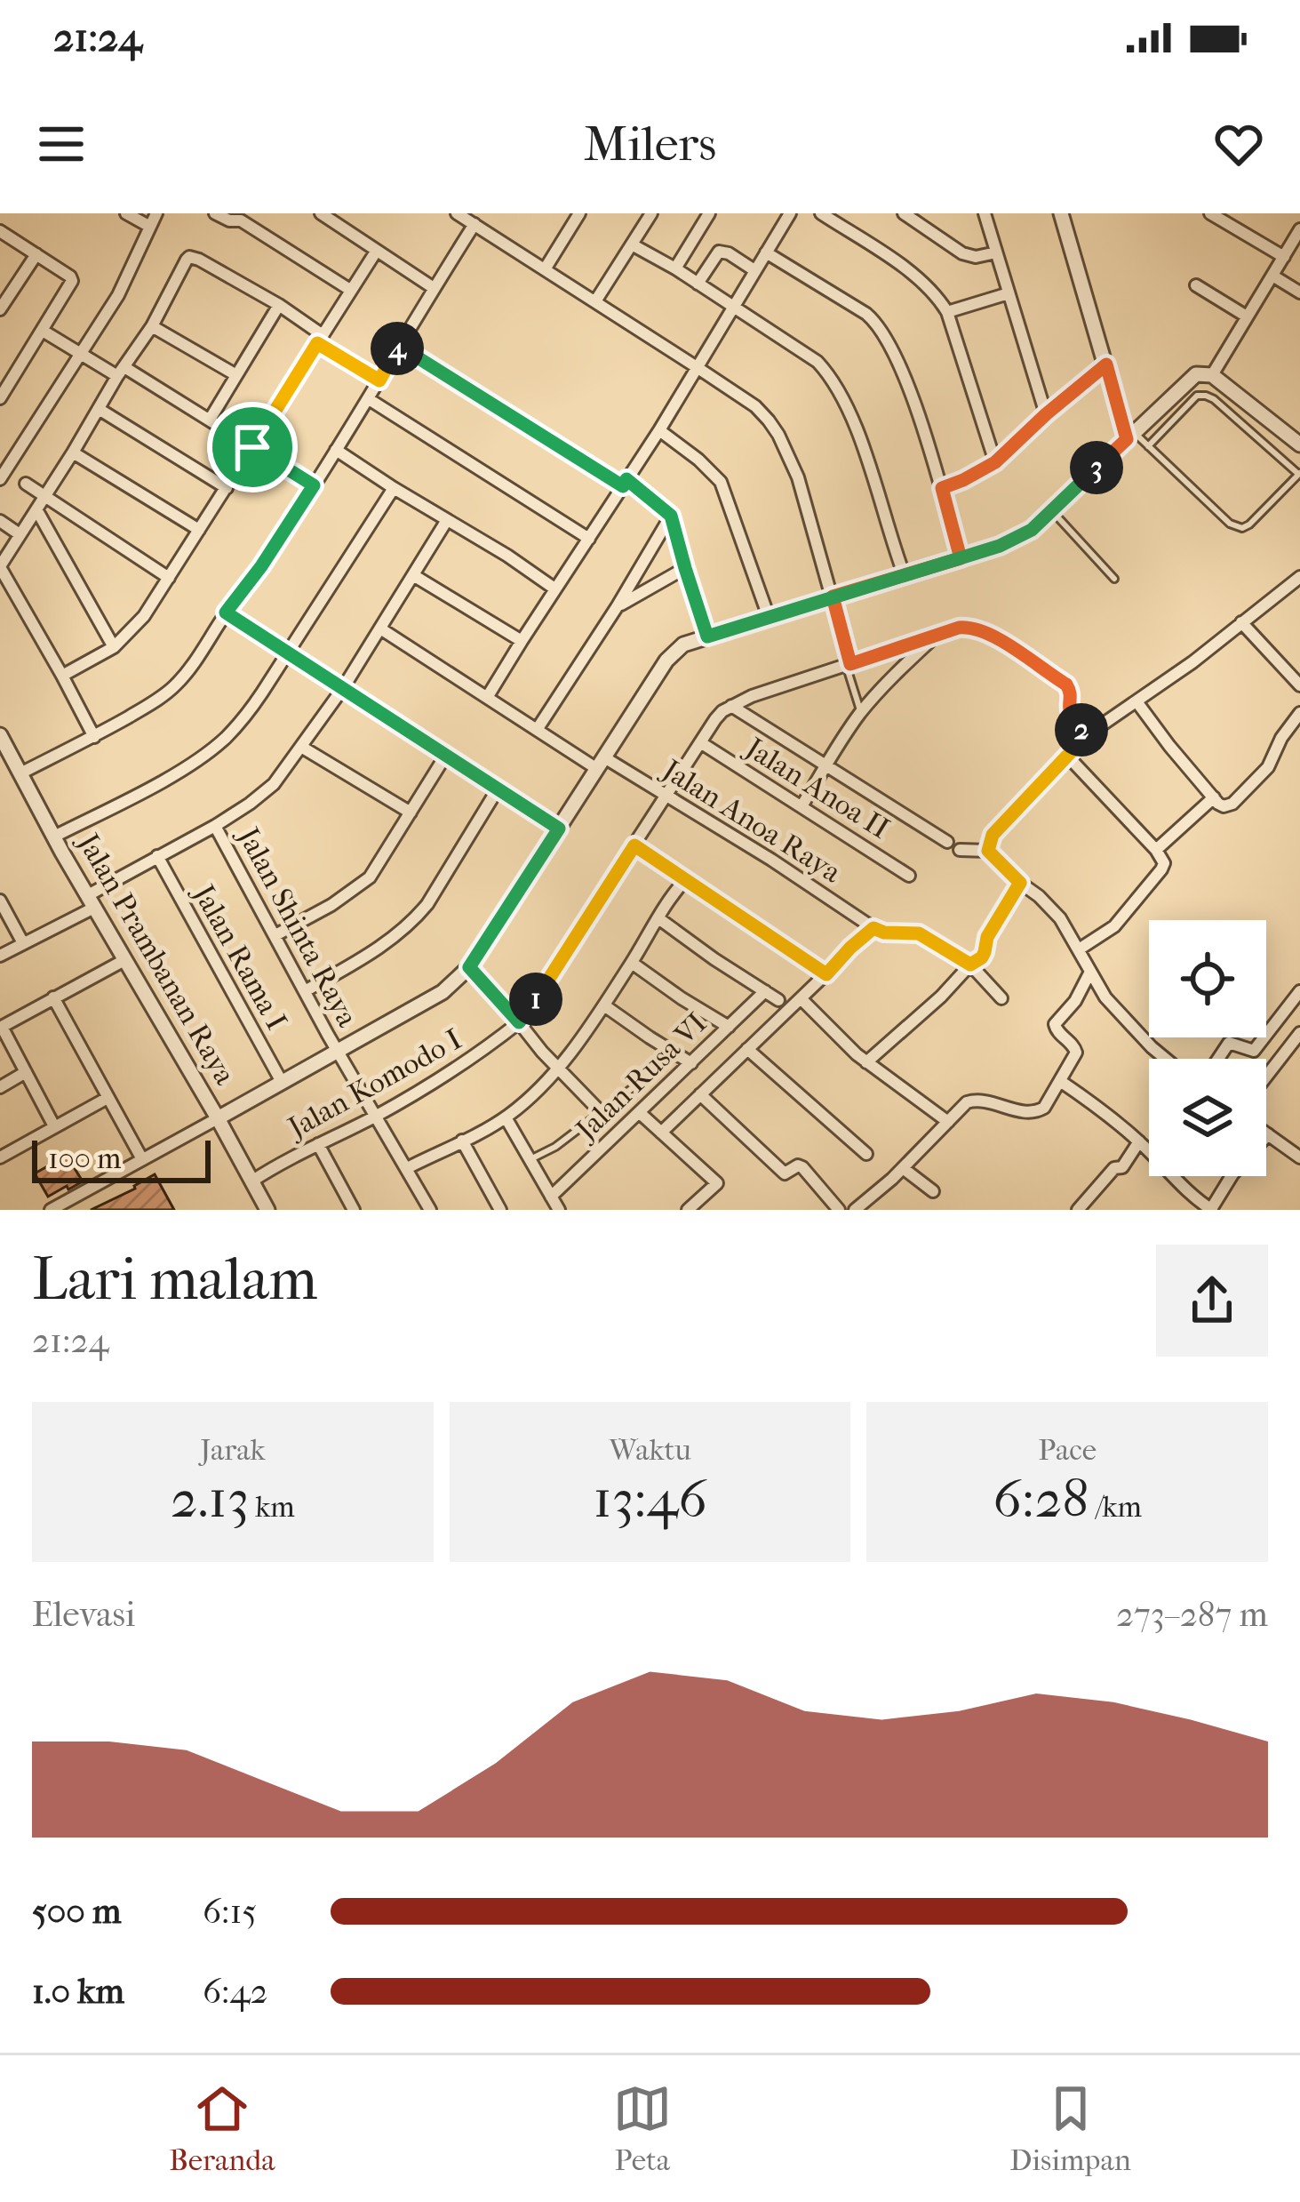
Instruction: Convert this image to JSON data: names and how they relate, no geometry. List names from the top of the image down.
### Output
{
  "streets": {
    "street": [
      "Jalan Anoa II",
      "Jalan Anoa Raya",
      "Jalan Shinta Raya",
      "Jalan Rama I",
      "Jalan Prambanan Raya",
      "Jalan Rusa VI",
      "Jalan Komodo I"
    ]
  },
  "crossings": [
    ["Jalan Anoa II", "Jalan Komodo I"],
    ["Jalan Anoa Raya", "Jalan Komodo I"],
    ["Jalan Shinta Raya", "Jalan Komodo I"],
    ["Jalan Prambanan Raya", "Jalan Komodo I"]
  ],
  "scale_bar": "100 m",
  "page": {
    "status": "21:24",
    "header": "Milers",
    "pins": [
      "4",
      "3",
      "2",
      "1"
    ],
    "scale": "100 m",
    "heading": ["Lari malam", "21:24"],
    "stats": [
      ["Jarak", "2.13 km"],
      ["Waktu", "13:46"],
      ["Pace", "6:28 /km"]
    ],
    "chart": ["Elevasi", "273–287 m"],
    "list": [
      {
        "name": "500 m",
        "note": "6:15"
      },
      {
        "name": "1.0 km",
        "note": "6:42"
      }
    ],
    "tabs": ["Beranda", "Peta", "Disimpan"]
  }
}
